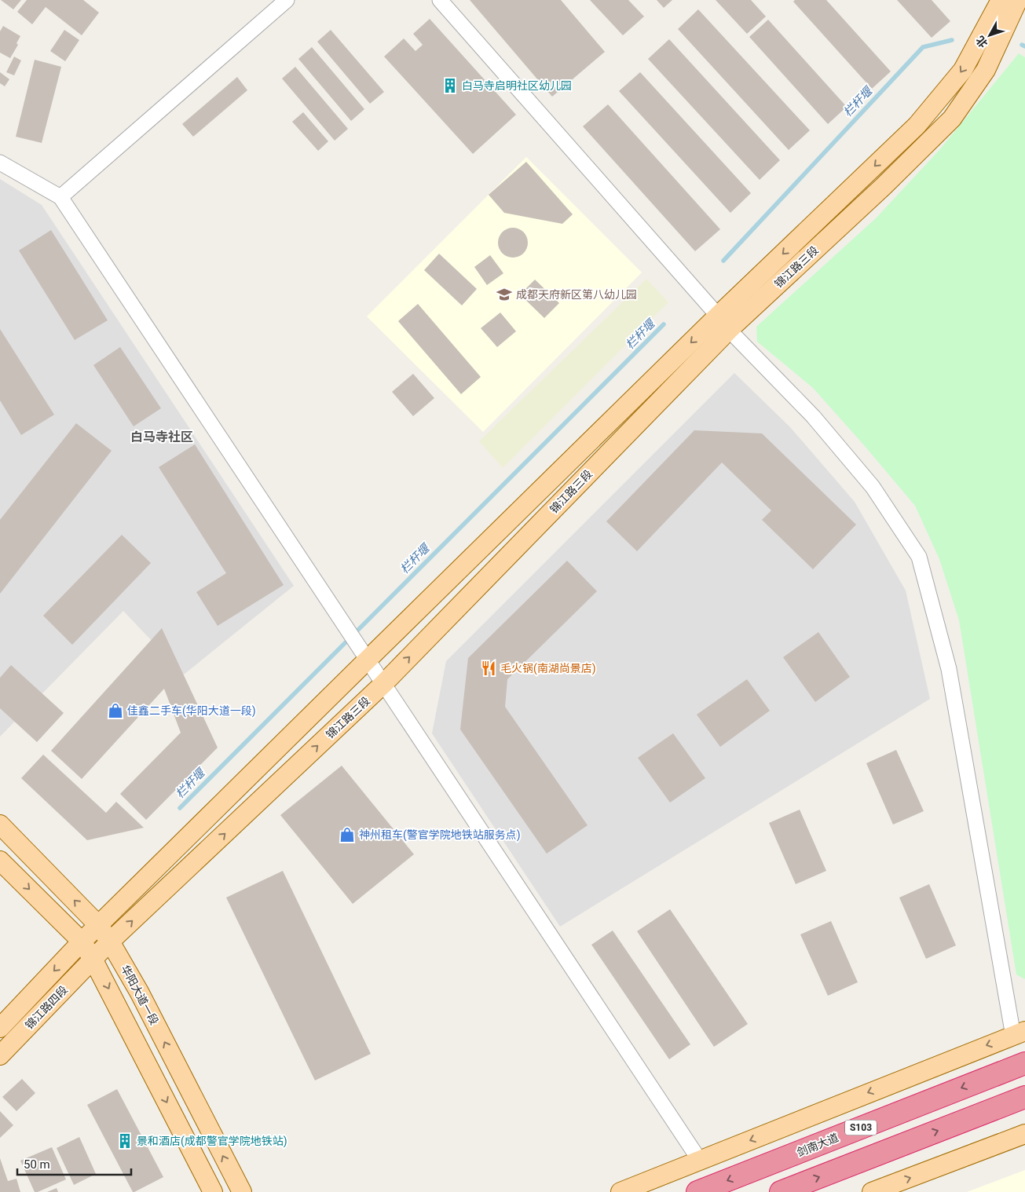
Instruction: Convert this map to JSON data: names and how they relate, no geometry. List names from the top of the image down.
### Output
{
  "streets": {
    "highway": ["S103", "剑南大道"],
    "main road": ["锦江路三段", "华阳大道一段", "锦江路四段"]
  },
  "crossings": [
    ["锦江路三段", "华阳大道一段"],
    ["锦江路三段", "锦江路四段"]
  ],
  "districts": ["白马寺社区"],
  "water": ["栏杆堰"],
  "places": {
    "building": ["白马寺启明社区幼儿园", "景和酒店(成都警官学院地铁站)"],
    "school or university": ["成都天府新区第八幼儿园"],
    "restaurant": ["毛火锅(南湖尚景店)"],
    "shop": ["佳鑫二手车(华阳大道一段)", "神州租车(警官学院地铁站服务点)"]
  },
  "scale_bar": "50 m",
  "north": "bottom left"
}
